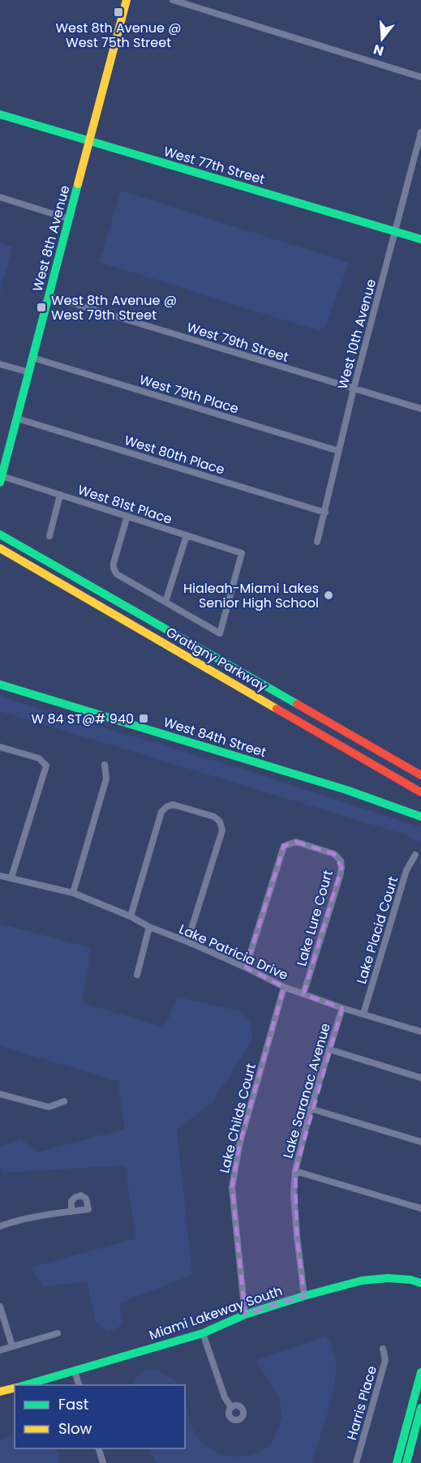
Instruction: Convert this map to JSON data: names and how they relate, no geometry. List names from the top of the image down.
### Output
{
  "streets": {
    "main road": [
      "West 77th Street",
      "West 8th Avenue",
      "Gratigny Parkway",
      "West 84th Street",
      "Miami Lakeway South"
    ],
    "street": [
      "West 10th Avenue",
      "West 79th Street",
      "West 79th Place",
      "West 80th Place",
      "West 81st Place",
      "Lake Lure Court",
      "Lake Placid Court",
      "Lake Patricia Drive",
      "Lake Saranac Avenue",
      "Lake Childs Court",
      "Harris Place"
    ]
  },
  "crossings": [
    ["West 77th Street", "West 8th Avenue"],
    ["West 77th Street", "West 10th Avenue"],
    ["West 8th Avenue", "West 79th Street"],
    ["West 8th Avenue", "West 79th Place"],
    ["West 8th Avenue", "West 80th Place"],
    ["West 8th Avenue", "West 81st Place"],
    ["West 10th Avenue", "West 79th Street"],
    ["West 10th Avenue", "West 79th Place"],
    ["West 10th Avenue", "West 80th Place"],
    ["Lake Lure Court", "Lake Patricia Drive"],
    ["Lake Placid Court", "Lake Patricia Drive"],
    ["Lake Patricia Drive", "Lake Saranac Avenue"],
    ["Lake Patricia Drive", "Lake Childs Court"],
    ["Lake Saranac Avenue", "Miami Lakeway South"],
    ["Lake Childs Court", "Miami Lakeway South"]
  ],
  "places": {
    "transit": ["West 8th Avenue @ West 75th Street", "West 8th Avenue @ West 79th Street", "W 84 ST@# 940"],
    "other": ["Hialeah-Miami Lakes Senior High School"]
  },
  "legend": ["Fast", "Slow"],
  "north": "bottom"
}
